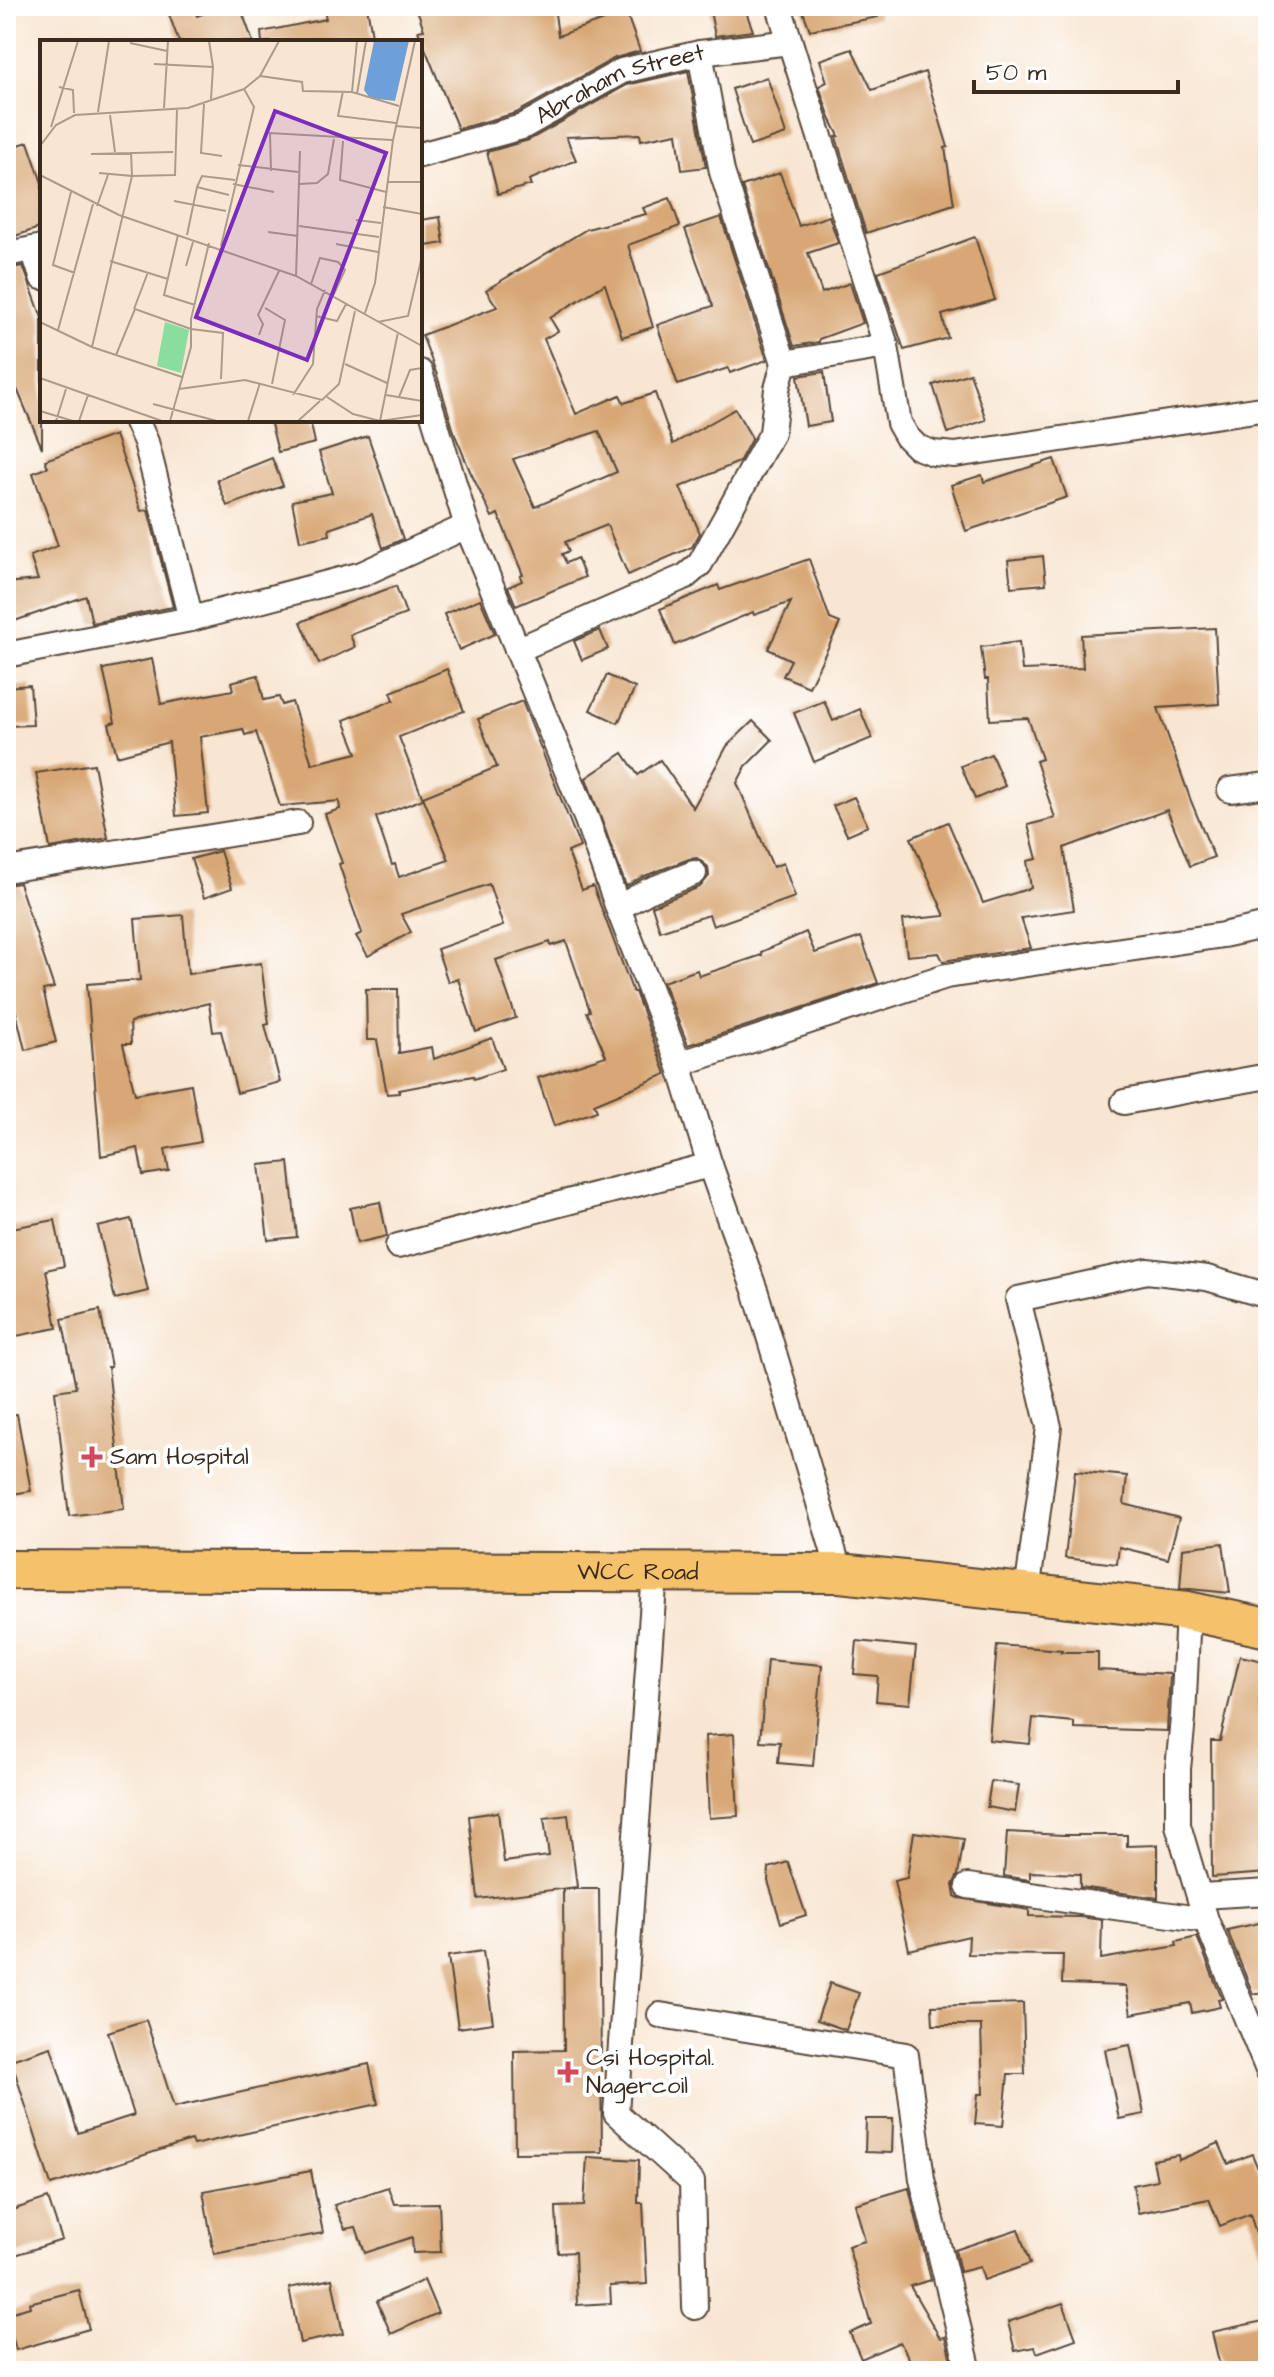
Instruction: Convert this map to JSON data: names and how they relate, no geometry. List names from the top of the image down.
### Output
{
  "streets": {
    "main road": ["WCC Road"],
    "street": ["Abraham Street"]
  },
  "places": {
    "health": ["Sam Hospital", "Csi Hospital. Nagercoil"]
  },
  "scale_bar": "50 m"
}
